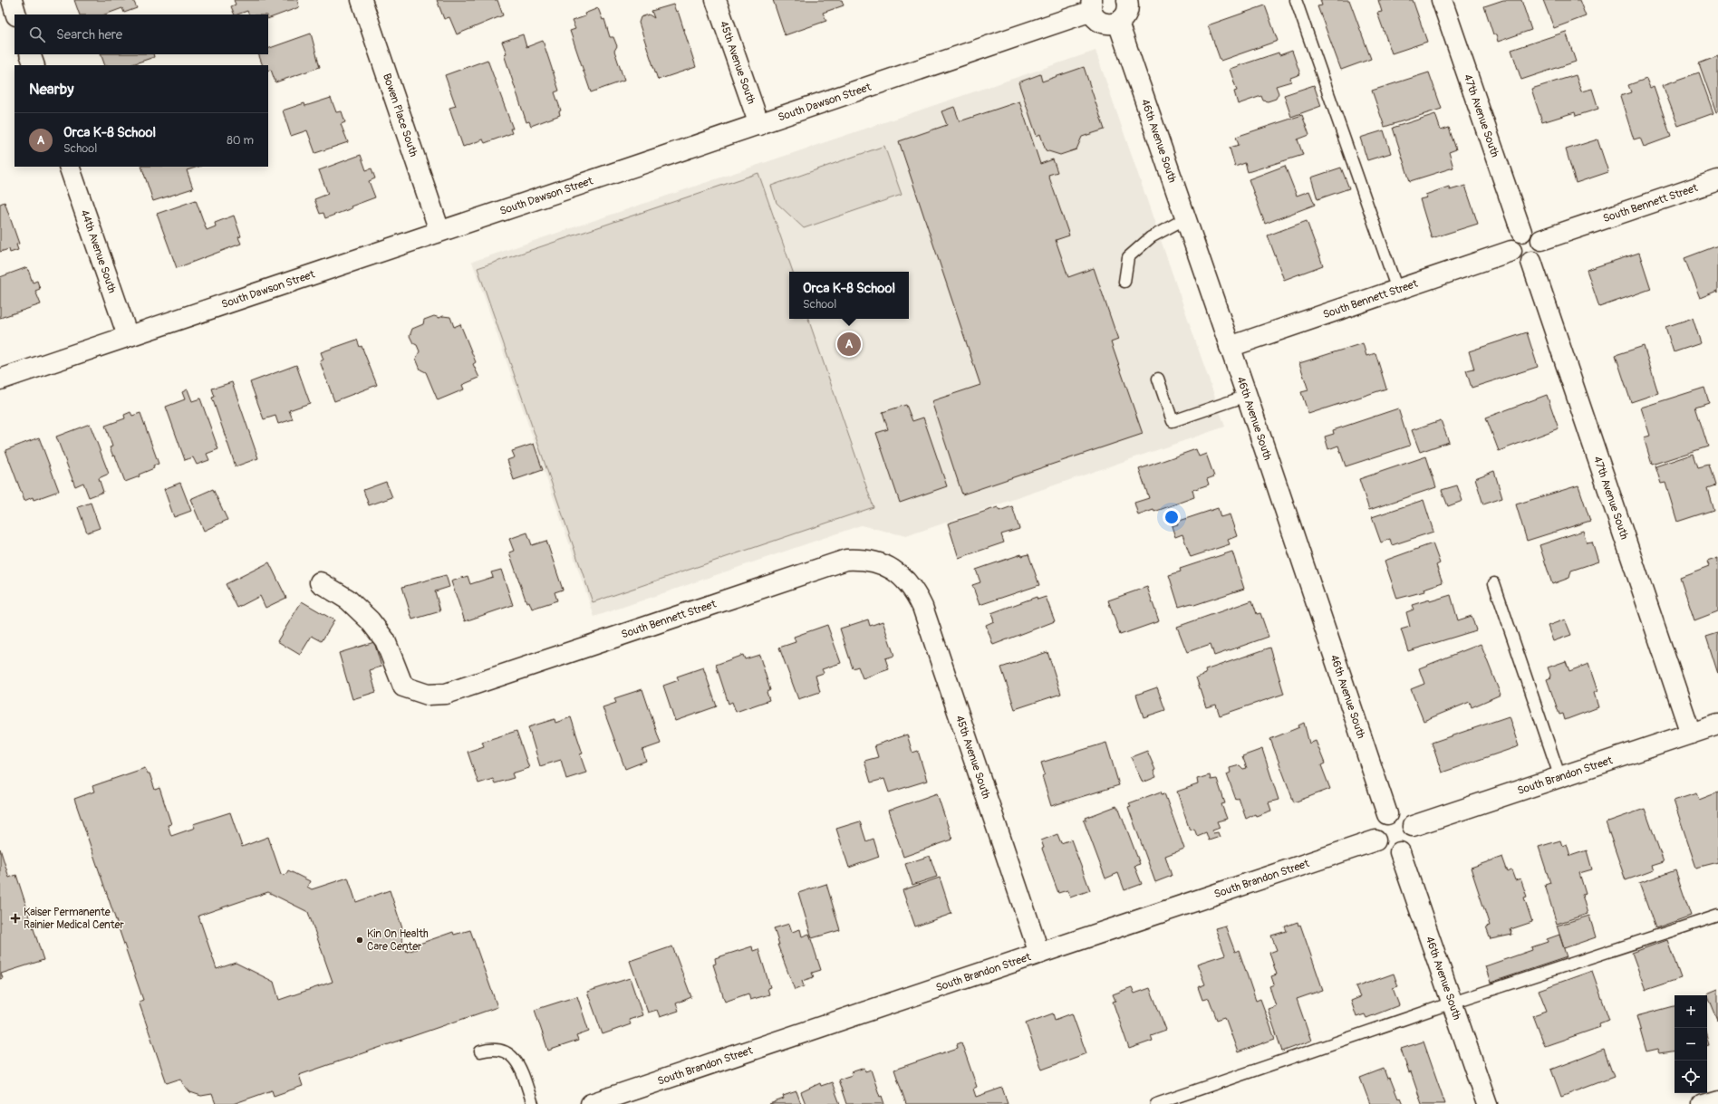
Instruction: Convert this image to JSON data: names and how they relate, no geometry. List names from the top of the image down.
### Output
{
  "streets": {
    "street": [
      "45th Avenue South",
      "South Dawson Street",
      "Bowen Place South",
      "47th Avenue South",
      "46th Avenue South",
      "South Bennett Street",
      "44th Avenue South",
      "South Brandon Street"
    ]
  },
  "crossings": [
    ["45th Avenue South", "South Dawson Street"],
    ["45th Avenue South", "South Bennett Street"],
    ["45th Avenue South", "South Brandon Street"],
    ["South Dawson Street", "Bowen Place South"],
    ["South Dawson Street", "44th Avenue South"],
    ["47th Avenue South", "South Bennett Street"],
    ["47th Avenue South", "South Brandon Street"],
    ["46th Avenue South", "South Bennett Street"],
    ["46th Avenue South", "South Brandon Street"]
  ],
  "places": {
    "health": ["Kaiser Permanente Rainier Medical Center"],
    "other": ["Kin On Health Care Center"]
  },
  "page": {
    "search": "Search here",
    "heading": "Nearby",
    "list": [
      {
        "mark": "A",
        "name": "Orca K-8 School",
        "note": "School",
        "value": "80 m"
      }
    ],
    "popup": ["Orca K-8 School", "School"],
    "pins": "A",
    "map_buttons": ["+", "−"]
  }
}
